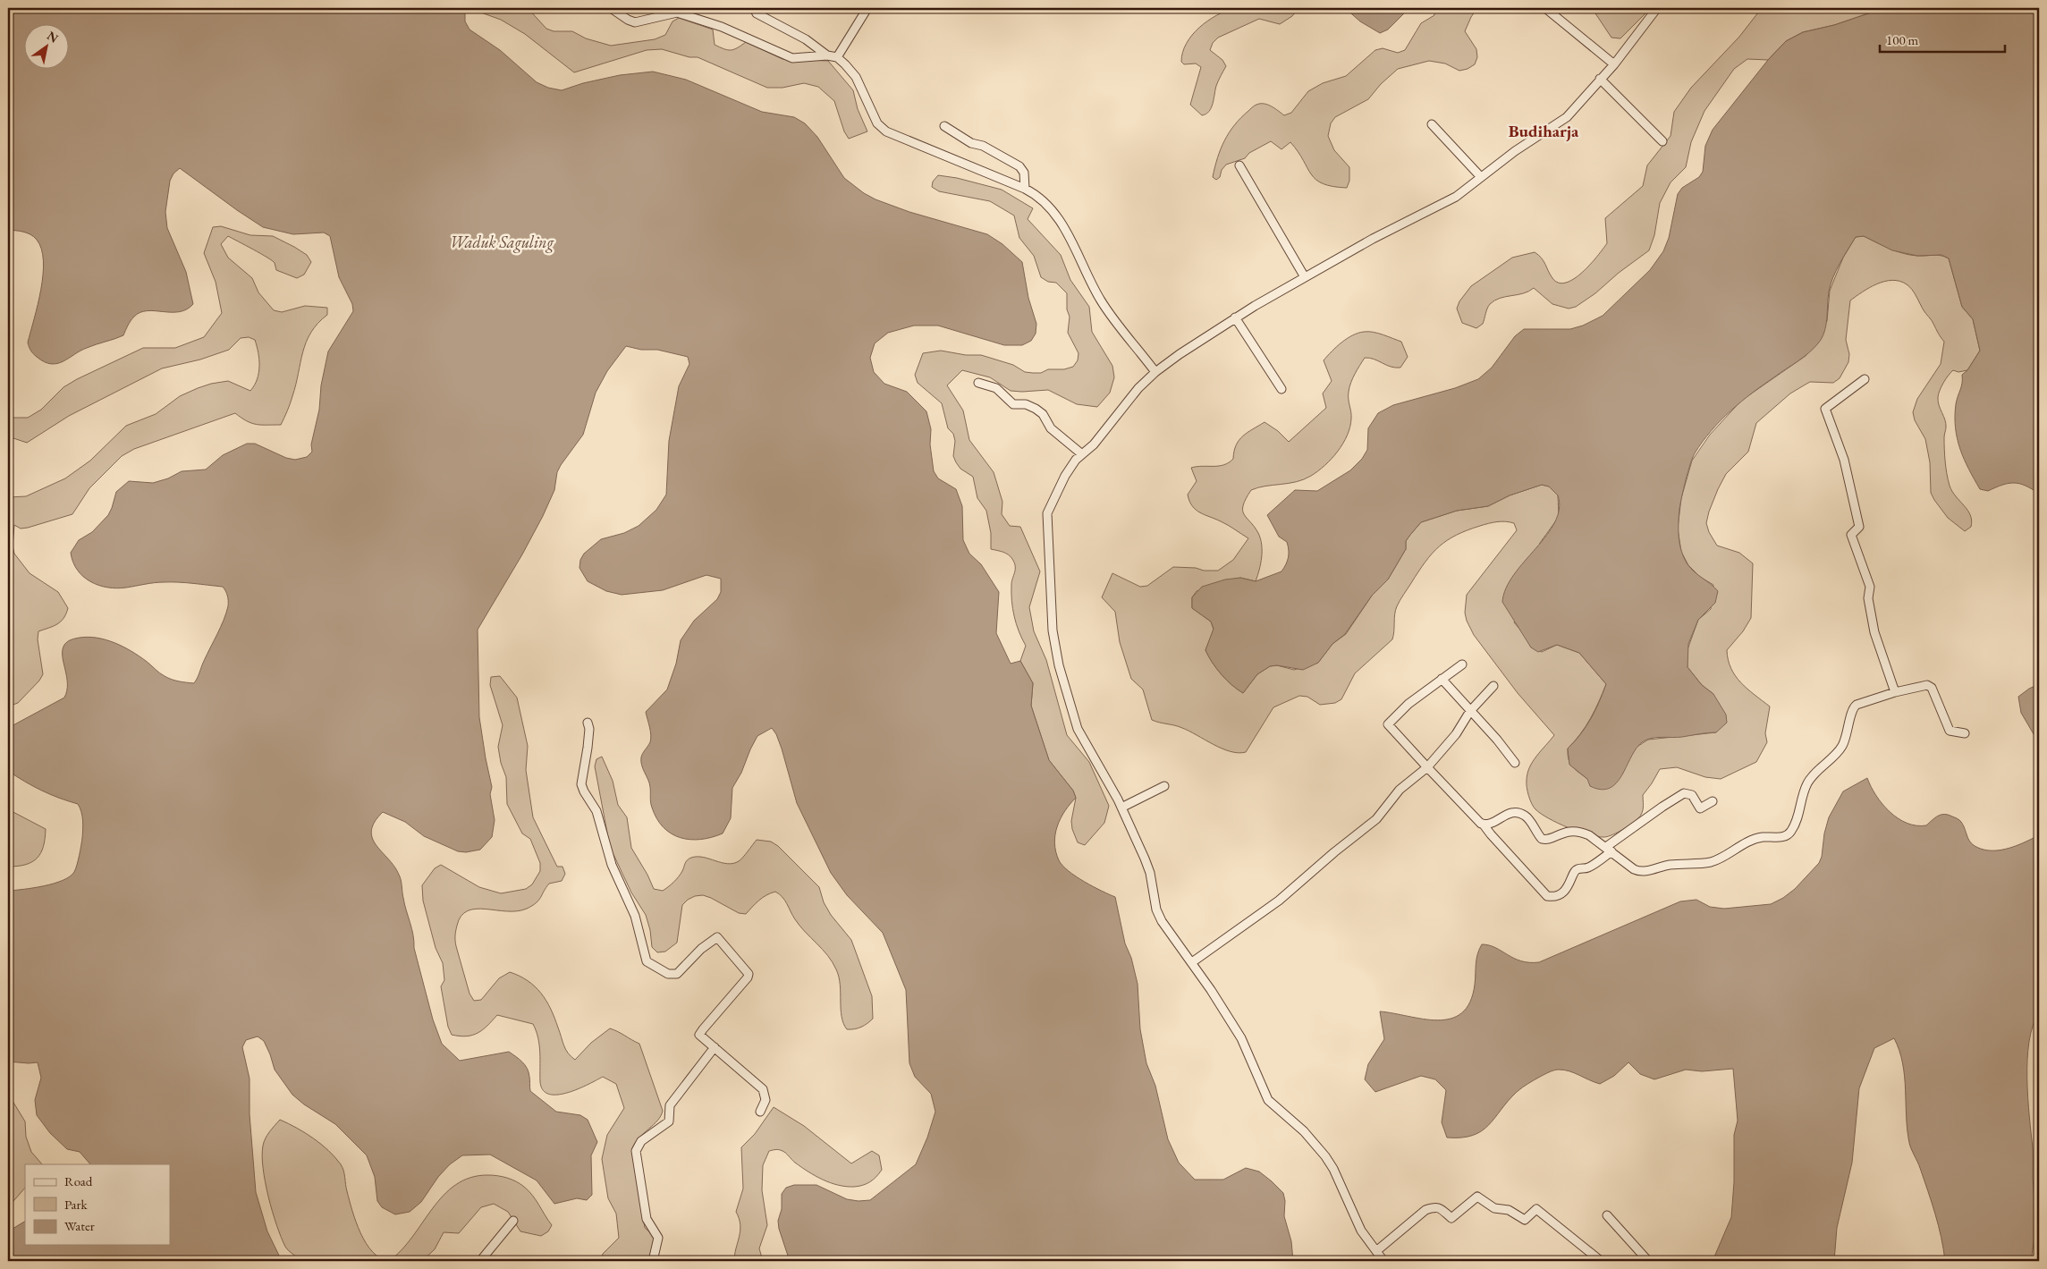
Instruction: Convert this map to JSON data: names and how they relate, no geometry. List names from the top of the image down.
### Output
{
  "districts": ["Budiharja"],
  "water": ["Waduk Saguling"],
  "legend": ["Road", "Park", "Water"],
  "scale_bar": "100 m",
  "north": "top right"
}
